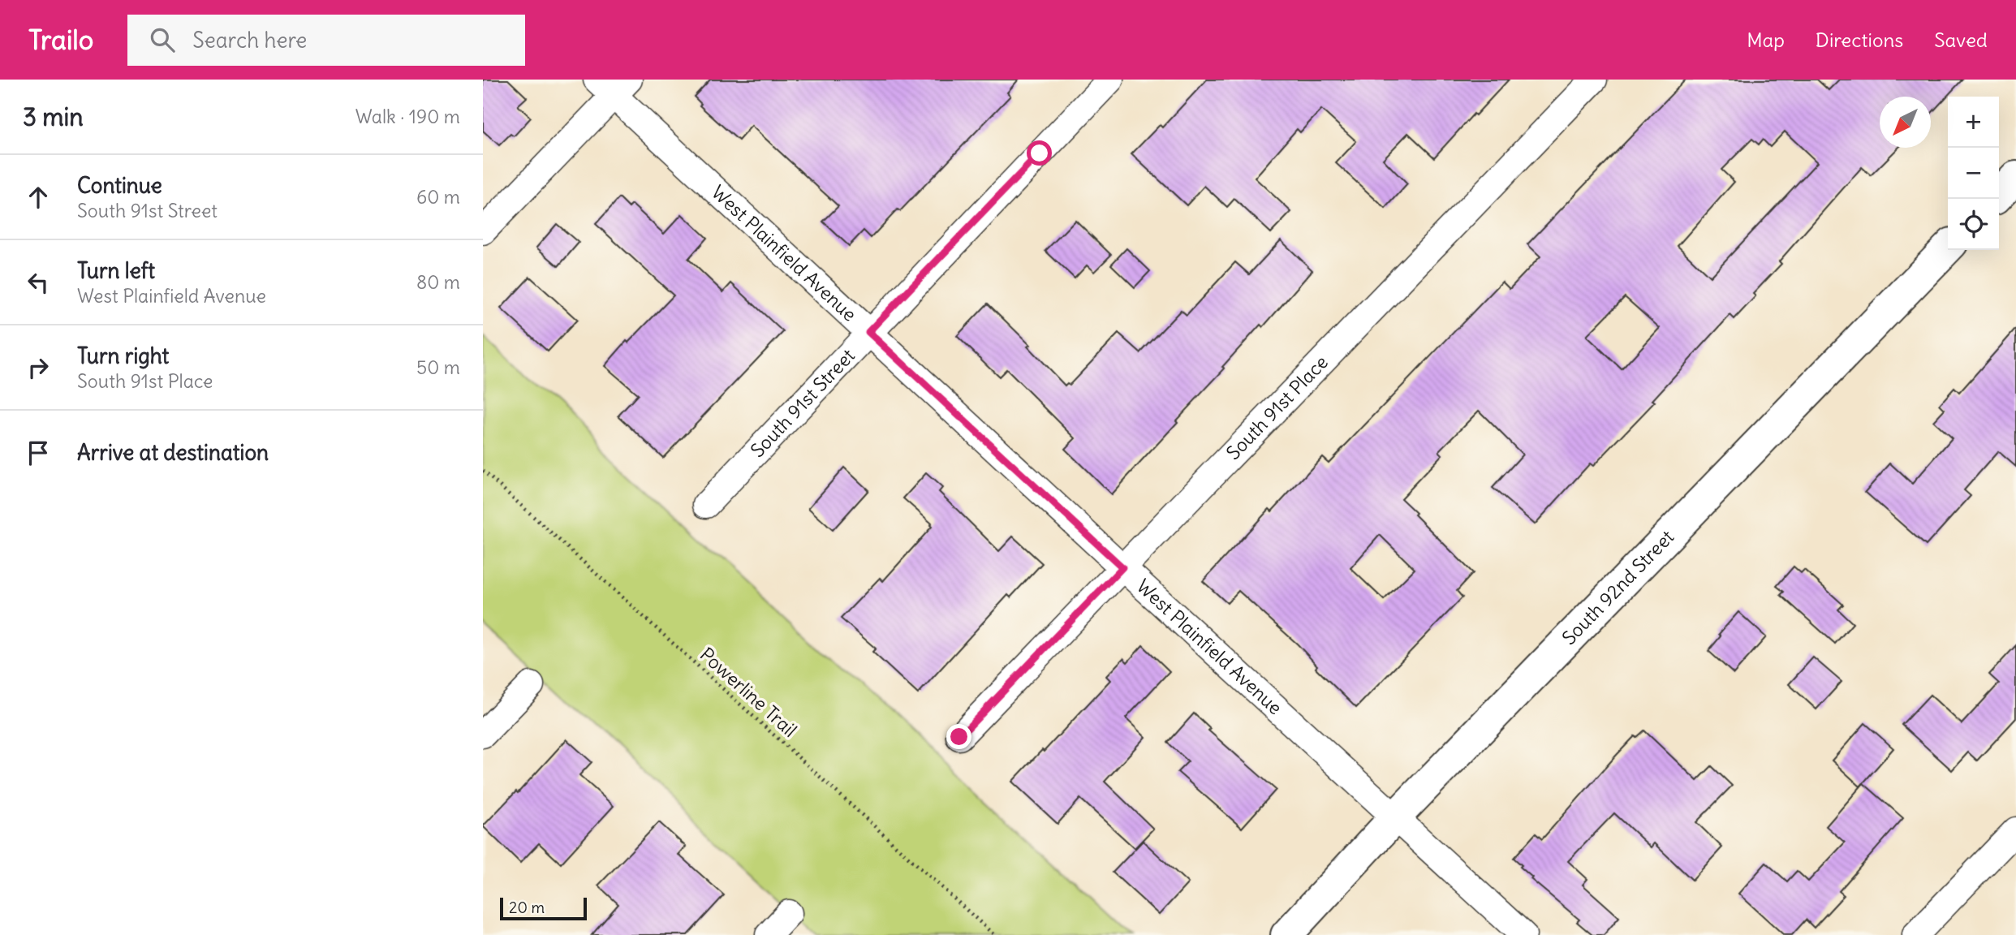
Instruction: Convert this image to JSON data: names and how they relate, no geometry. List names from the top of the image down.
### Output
{
  "streets": {
    "main road": ["South 92nd Street"],
    "street": ["West Plainfield Avenue", "South 91st Street", "South 91st Place"],
    "path": ["Powerline Trail"]
  },
  "crossings": [
    ["West Plainfield Avenue", "South 91st Street"],
    ["West Plainfield Avenue", "South 91st Place"],
    ["West Plainfield Avenue", "South 92nd Street"]
  ],
  "scale_bar": "20 m",
  "north": "bottom left",
  "page": {
    "header": "Trailo",
    "search": "Search here",
    "nav": ["Map", "Directions", "Saved"],
    "heading": ["3 min", "Walk · 190 m"],
    "map_buttons": ["+", "−"],
    "list": [
      ["Continue", "South 91st Street", "60 m"],
      ["Turn left", "West Plainfield Avenue", "80 m"],
      ["Turn right", "South 91st Place", "50 m"],
      "Arrive at destination"
    ],
    "scale": "20 m"
  }
}
